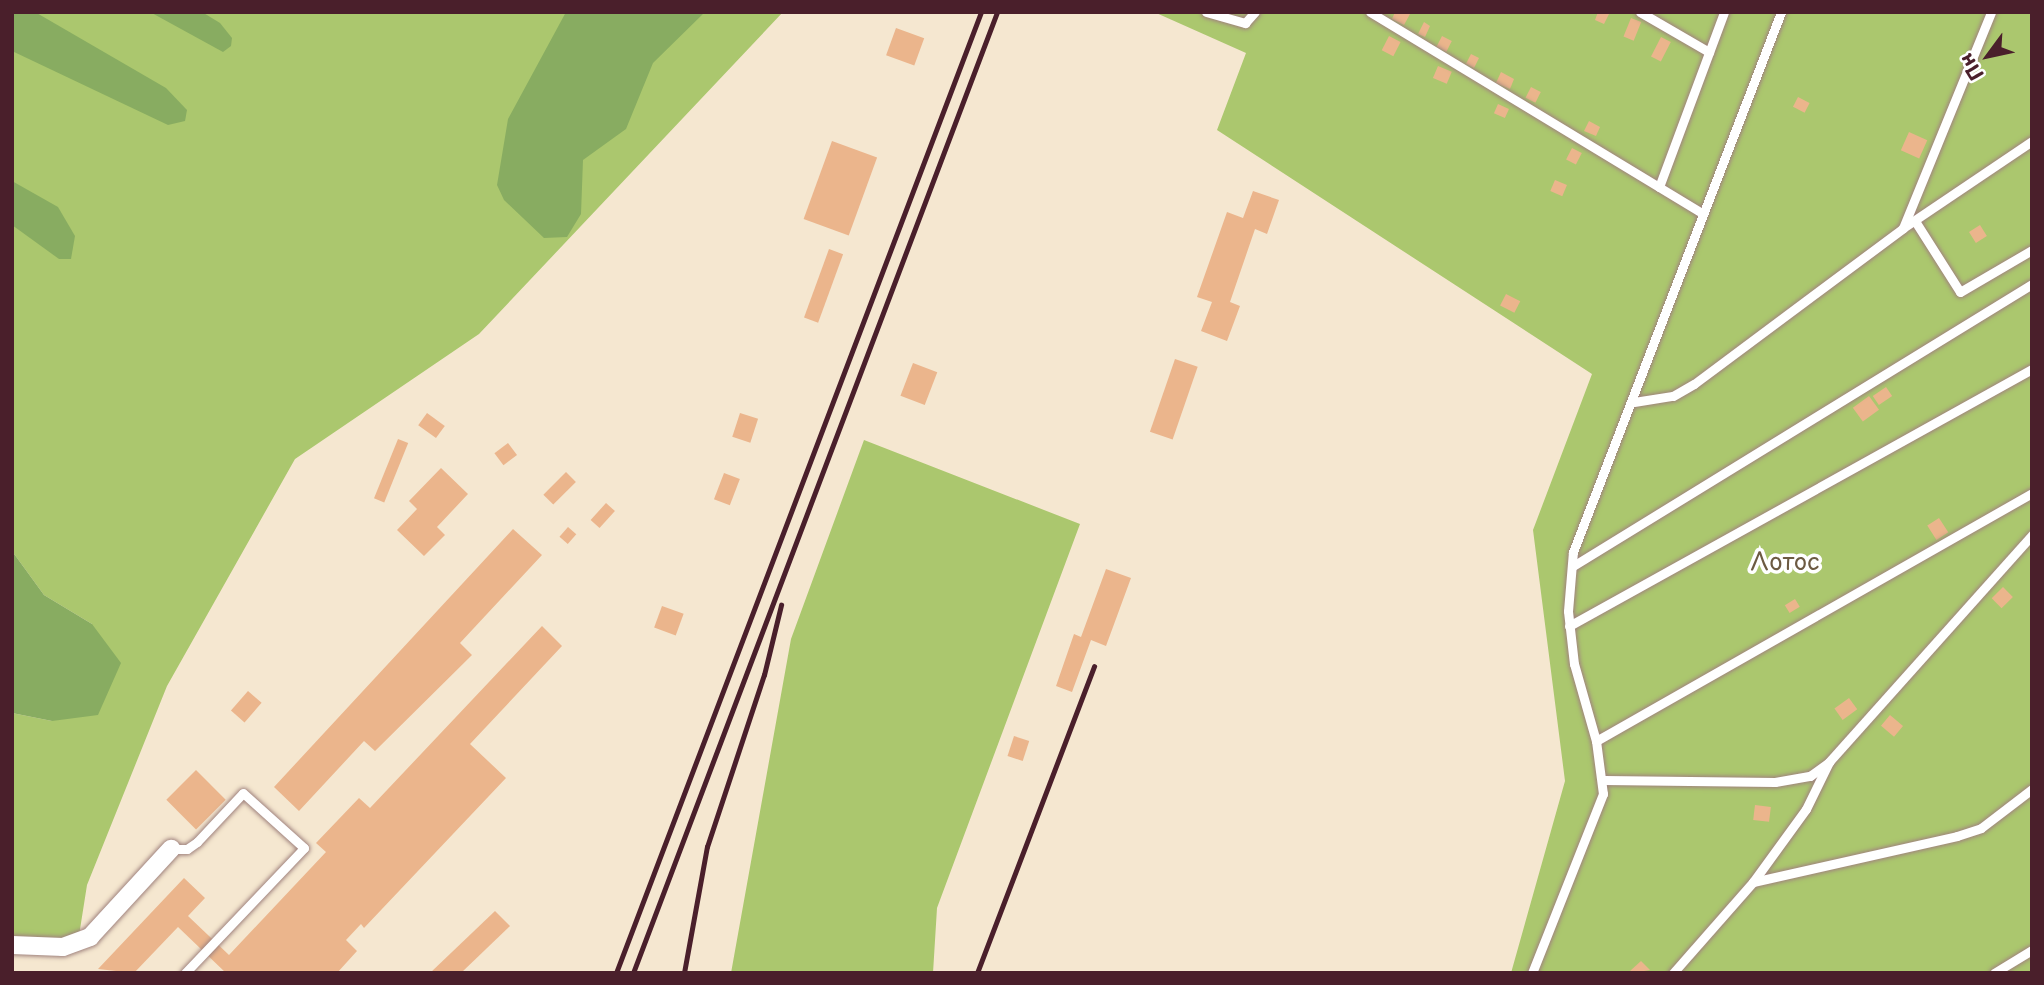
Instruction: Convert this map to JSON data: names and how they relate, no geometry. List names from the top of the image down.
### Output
{
  "parks": ["Лотос"],
  "north": "bottom left"
}
